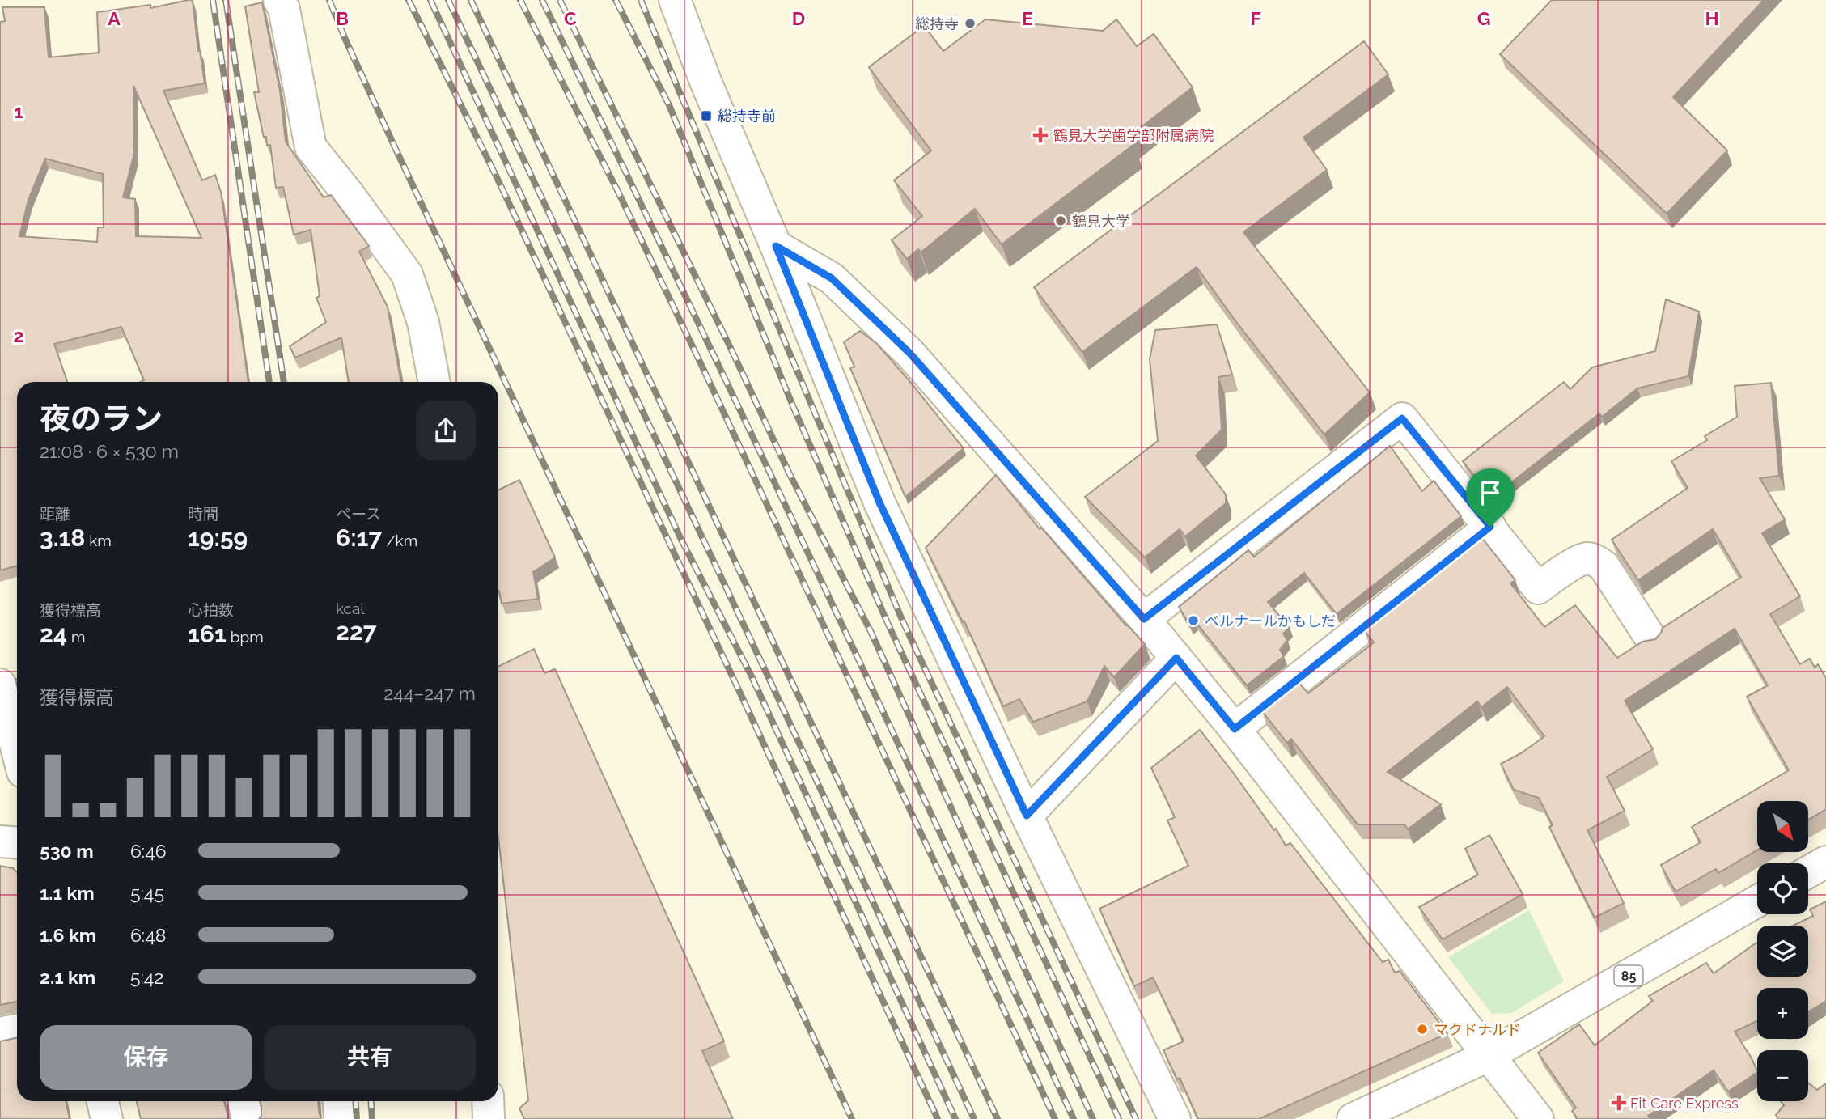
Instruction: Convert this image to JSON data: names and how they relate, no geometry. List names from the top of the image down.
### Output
{
  "streets": {
    "street": ["85"]
  },
  "places": {
    "other": [
      "総持寺",
      "鶴見大学",
      "ベルナールかもしだ",
      "マクドナルド"
    ],
    "transit": ["総持寺前"],
    "health": ["鶴見大学歯学部附属病院", "Fit Care Express"]
  },
  "north": "bottom right",
  "page": {
    "heading": ["夜のラン", "21:08 · 6 × 530 m"],
    "stats": [
      ["距離", "3.18 km"],
      ["時間", "19:59"],
      ["ペース", "6:17 /km"],
      ["獲得標高", "24 m"],
      ["心拍数", "161 bpm"],
      ["kcal", "227"]
    ],
    "chart": ["獲得標高", "244–247 m"],
    "map_buttons": ["+", "−"],
    "list": [
      {
        "name": "530 m",
        "note": "6:46"
      },
      {
        "name": "1.1 km",
        "note": "5:45"
      },
      {
        "name": "1.6 km",
        "note": "6:48"
      },
      {
        "name": "2.1 km",
        "note": "5:42"
      }
    ],
    "buttons": ["保存", "共有"]
  },
  "grid": {
    "columns": [
      "A",
      "B",
      "C",
      "D",
      "E",
      "F",
      "G",
      "H"
    ],
    "rows": ["1", "2"]
  }
}
